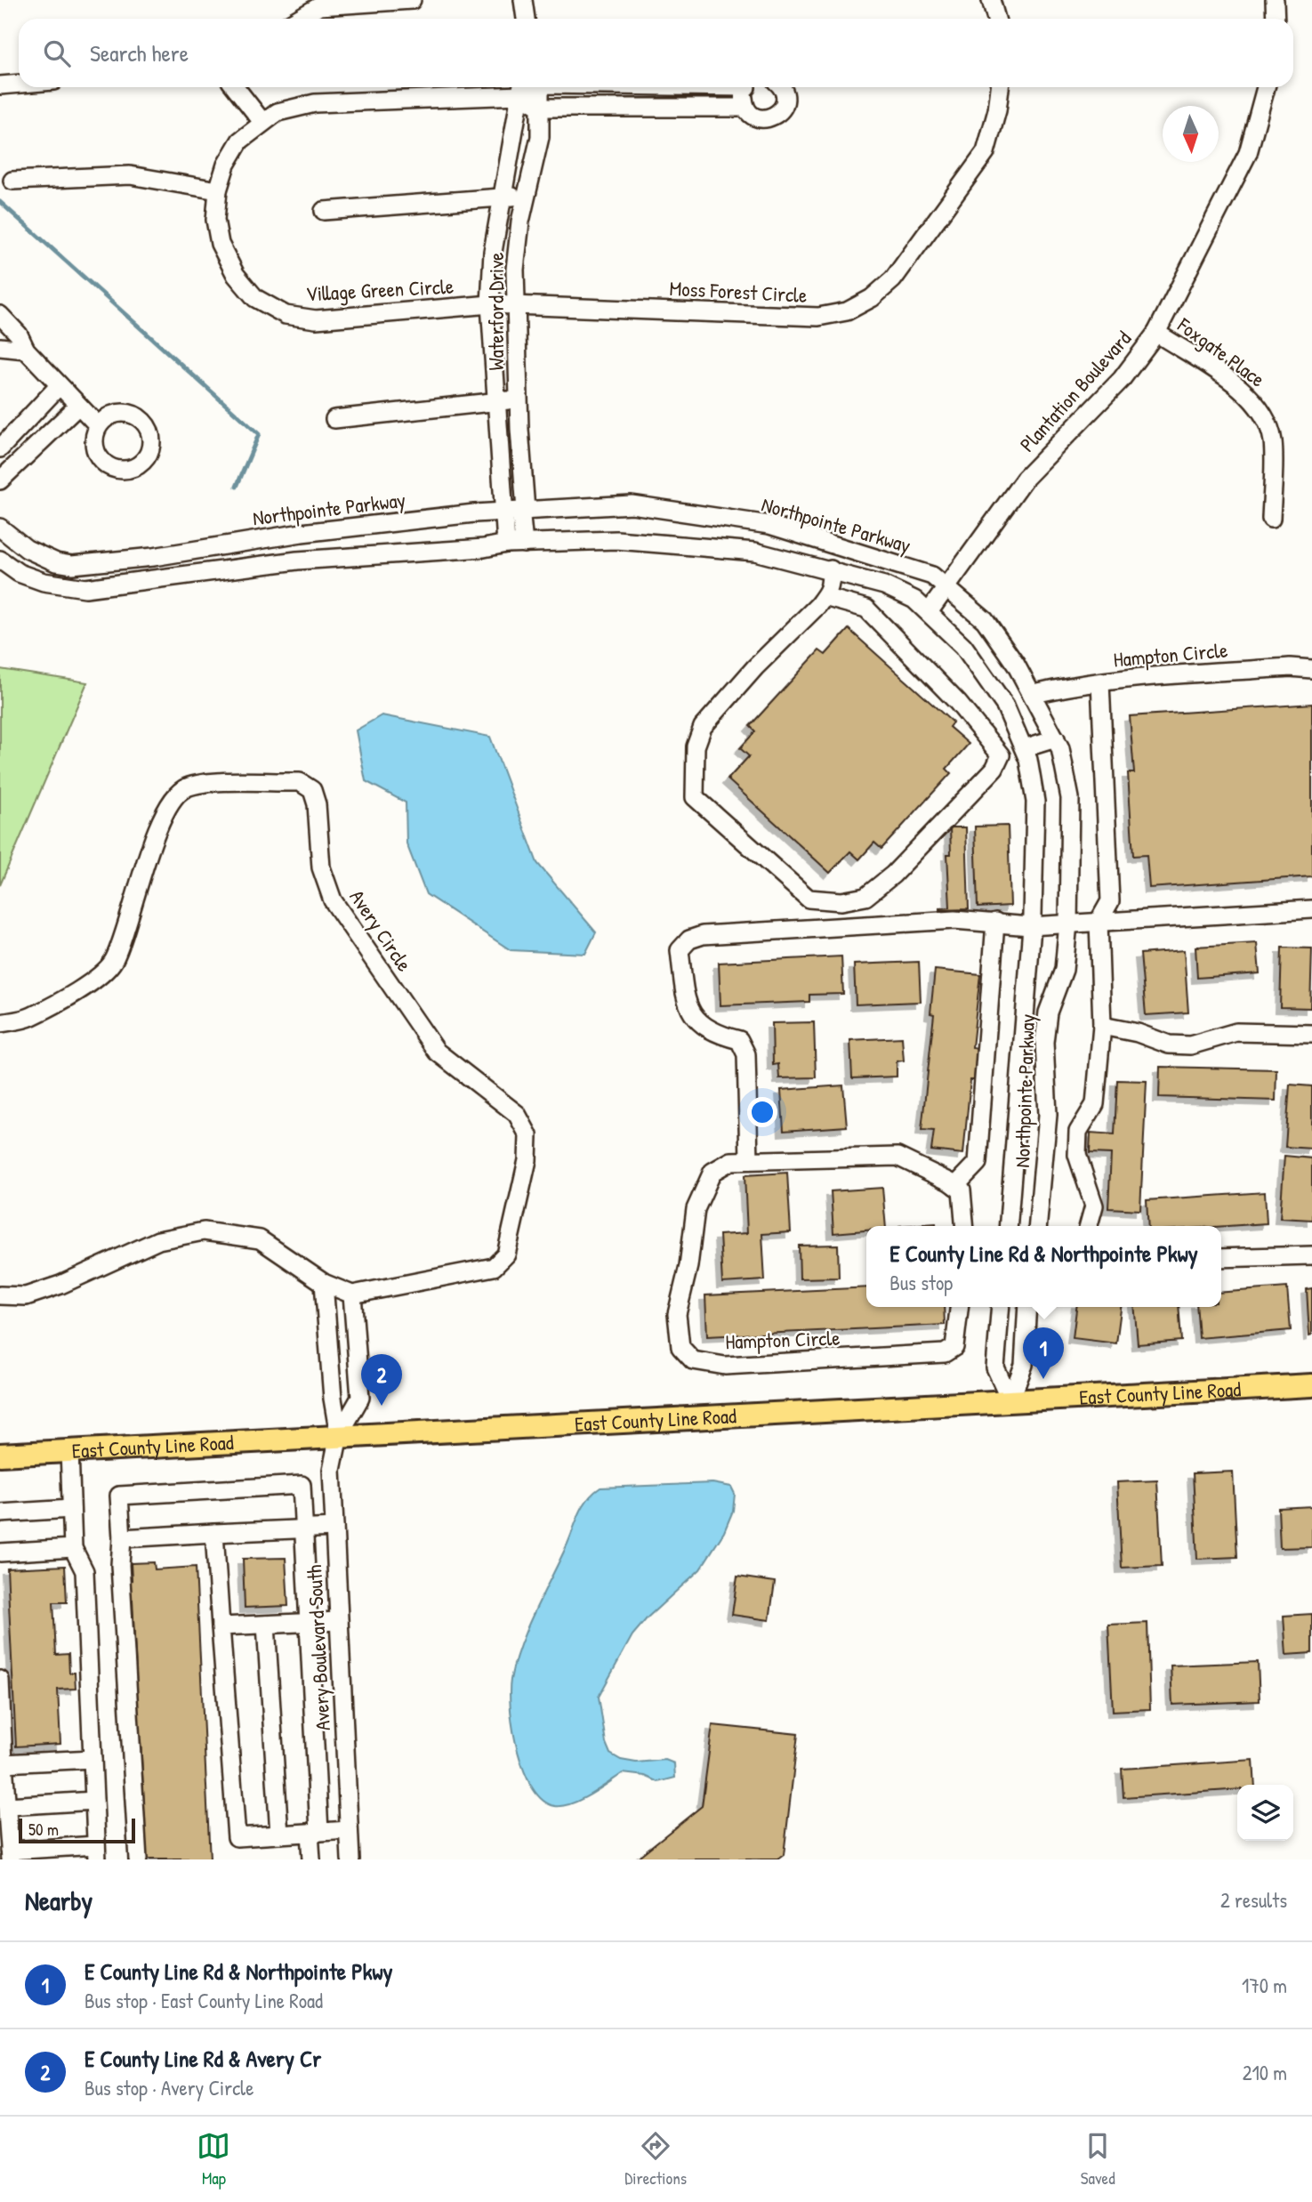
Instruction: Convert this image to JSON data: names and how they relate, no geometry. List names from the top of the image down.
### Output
{
  "streets": {
    "main road": ["East County Line Road"],
    "street": [
      "Village Green Circle",
      "Moss Forest Circle",
      "Waterford Drive",
      "Foxgate Place",
      "Plantation Boulevard",
      "Northpointe Parkway",
      "Hampton Circle",
      "Avery Circle",
      "Avery Boulevard South"
    ]
  },
  "crossings": [
    ["Village Green Circle", "Moss Forest Circle"],
    ["Village Green Circle", "Waterford Drive"],
    ["Moss Forest Circle", "Waterford Drive"],
    ["Waterford Drive", "Northpointe Parkway"],
    ["Foxgate Place", "Plantation Boulevard"],
    ["Plantation Boulevard", "Northpointe Parkway"],
    ["Northpointe Parkway", "Hampton Circle"],
    ["East County Line Road", "Avery Boulevard South"]
  ],
  "scale_bar": "50 m",
  "north": "bottom",
  "page": {
    "search": "Search here",
    "popup": ["E County Line Rd & Northpointe Pkwy", "Bus stop"],
    "pins": ["1", "2"],
    "scale": "50 m",
    "heading": ["Nearby", "2 results"],
    "list": [
      {
        "mark": "1",
        "name": "E County Line Rd & Northpointe Pkwy",
        "note": "Bus stop · East County Line Road",
        "value": "170 m"
      },
      {
        "mark": "2",
        "name": "E County Line Rd & Avery Cr",
        "note": "Bus stop · Avery Circle",
        "value": "210 m"
      }
    ],
    "nav": ["Map", "Directions", "Saved"]
  }
}
